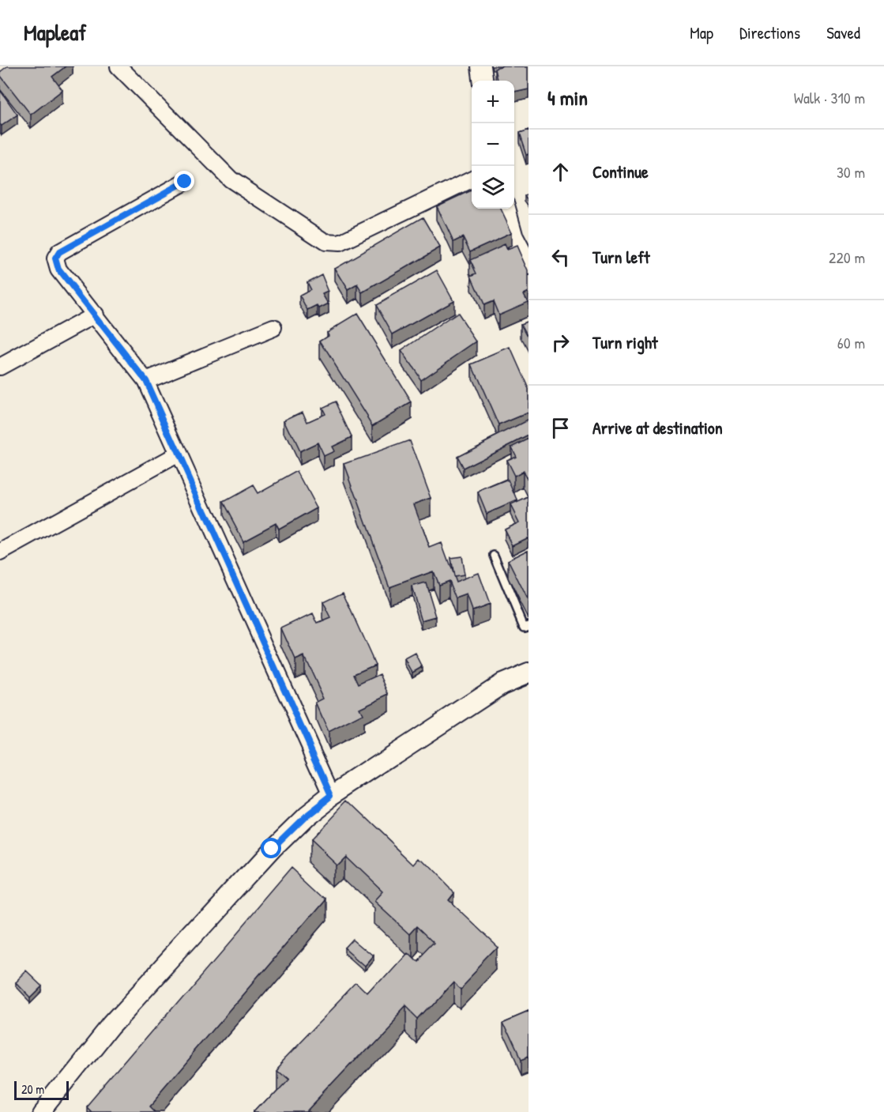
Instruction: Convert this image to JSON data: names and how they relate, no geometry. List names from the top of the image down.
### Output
{
  "scale_bar": "20 m",
  "page": {
    "header": "Mapleaf",
    "nav": ["Map", "Directions", "Saved"],
    "heading": ["4 min", "Walk · 310 m"],
    "map_buttons": ["+", "−"],
    "list": [
      ["Continue", "30 m"],
      ["Turn left", "220 m"],
      ["Turn right", "60 m"],
      "Arrive at destination"
    ],
    "scale": "20 m"
  }
}
